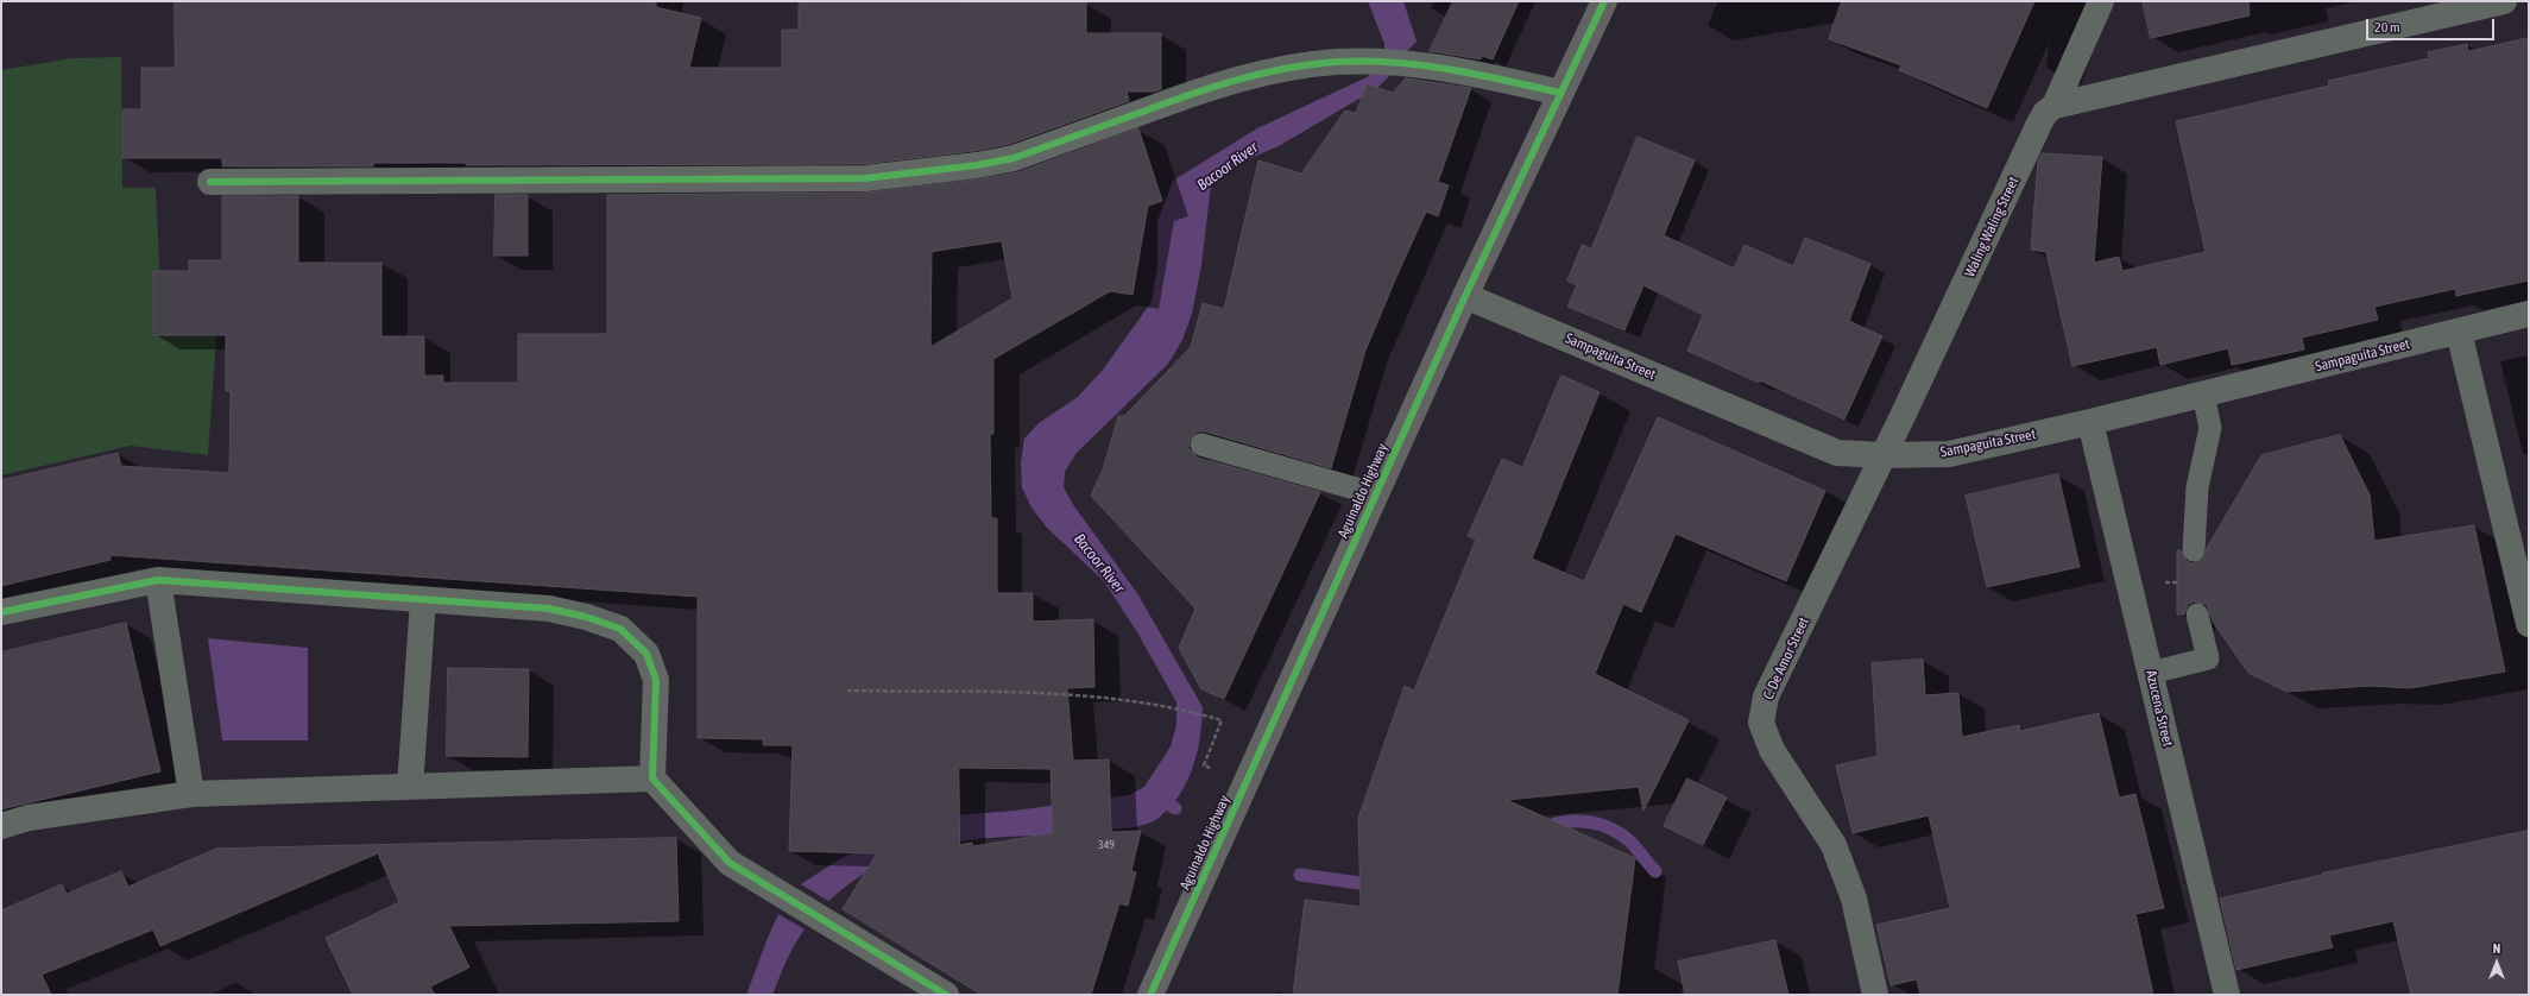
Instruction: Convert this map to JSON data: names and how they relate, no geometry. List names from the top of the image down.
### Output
{
  "streets": {
    "highway": ["Aguinaldo Highway"],
    "street": [
      "Waling Waling Street",
      "Sampaguita Street",
      "C. De Amor Street",
      "Azucena Street"
    ]
  },
  "crossings": [
    ["Waling Waling Street", "Sampaguita Street"],
    ["Waling Waling Street", "C. De Amor Street"],
    ["Sampaguita Street", "Aguinaldo Highway"],
    ["Sampaguita Street", "C. De Amor Street"],
    ["Sampaguita Street", "Azucena Street"]
  ],
  "water": ["Bacoor River"],
  "house_numbers": ["349"],
  "scale_bar": "20 m",
  "north": "top"
}
